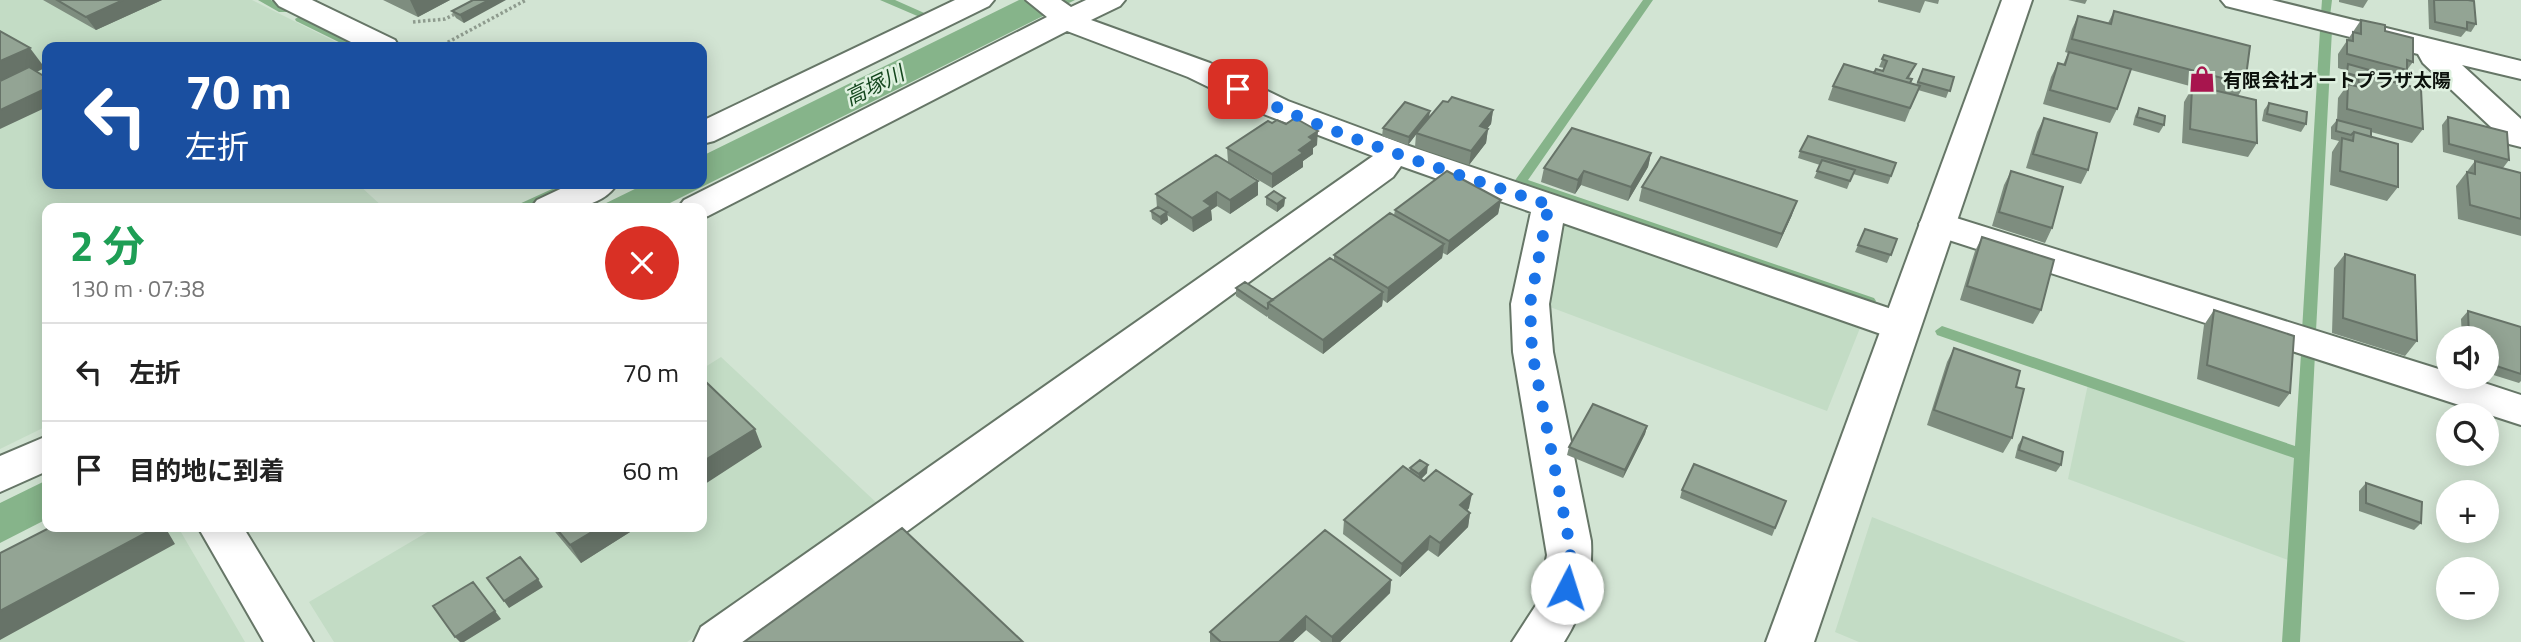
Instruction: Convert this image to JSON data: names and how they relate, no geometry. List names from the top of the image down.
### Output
{
  "water": ["高塚川"],
  "places": {
    "shop": ["有限会社オートプラザ太陽"]
  },
  "page": {
    "turn": ["70 m", "左折"],
    "heading": ["2 分", "130 m · 07:38"],
    "list": [
      {
        "name": "左折",
        "value": "70 m"
      },
      {
        "name": "目的地に到着",
        "value": "60 m"
      }
    ],
    "map_buttons": ["+", "−"]
  }
}
